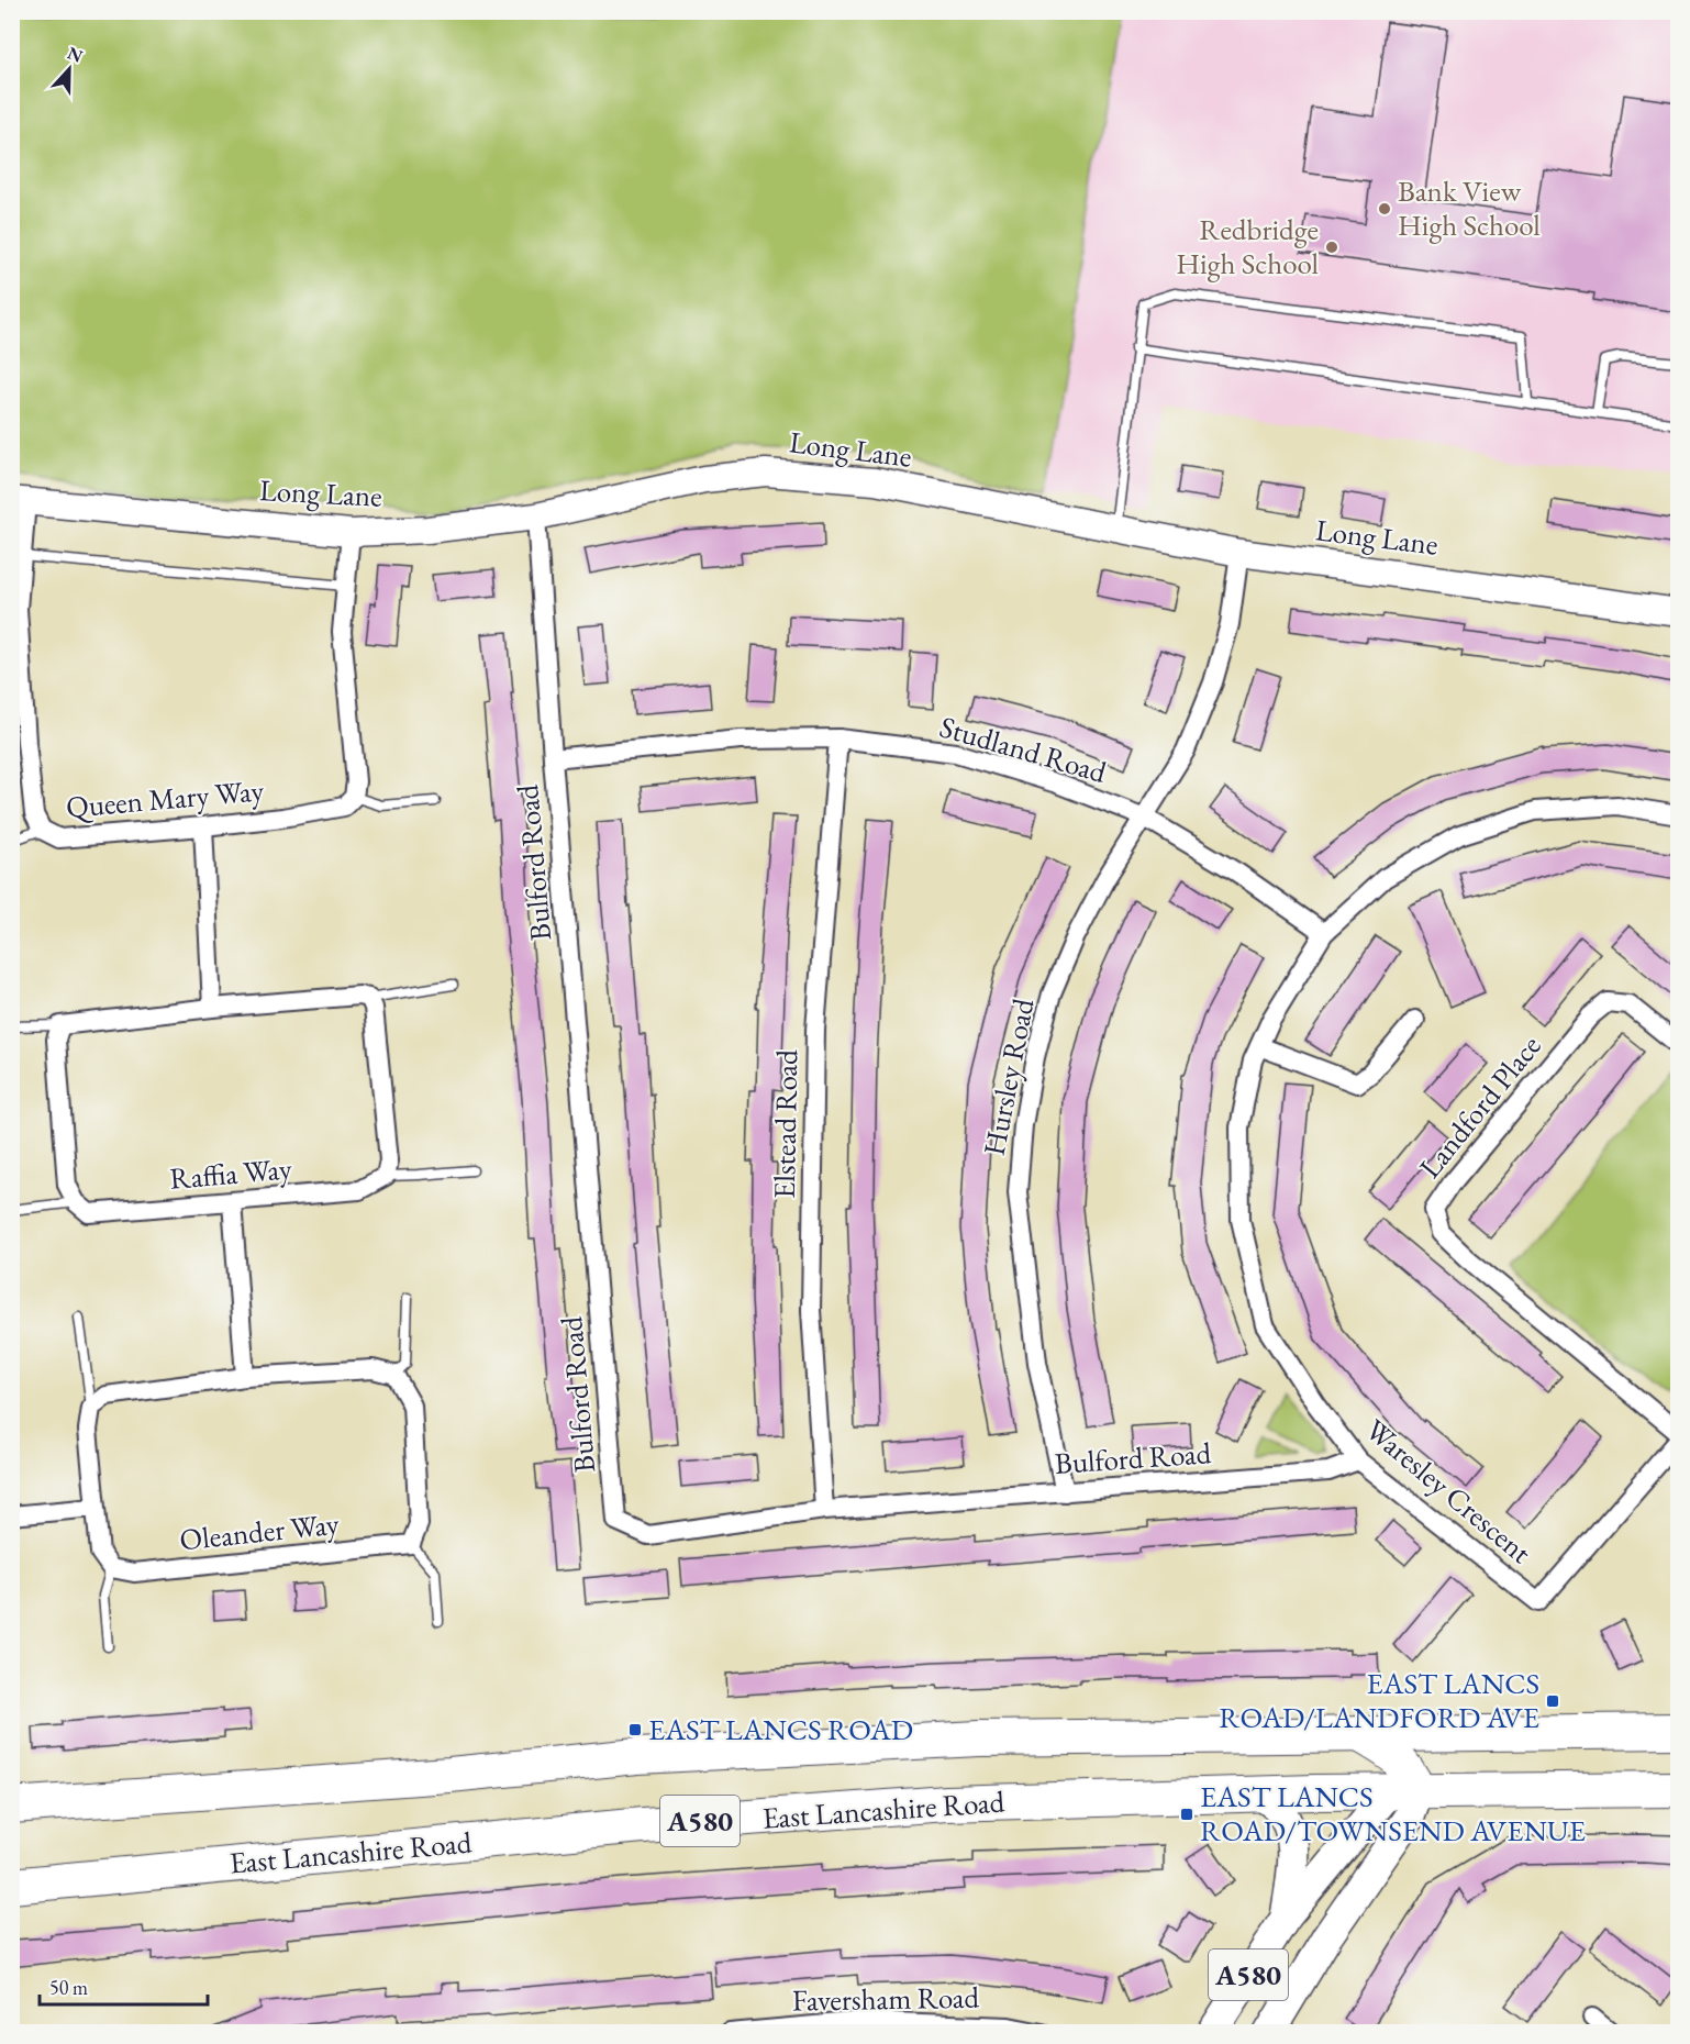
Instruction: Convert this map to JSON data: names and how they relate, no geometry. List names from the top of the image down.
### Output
{
  "streets": {
    "highway": ["East Lancashire Road", "A580"],
    "street": [
      "Long Lane",
      "Studland Road",
      "Queen Mary Way",
      "Bulford Road",
      "Hursley Road",
      "Landford Place",
      "Elstead Road",
      "Raffia Way",
      "Waresley Crescent",
      "Oleander Way",
      "Faversham Road"
    ]
  },
  "crossings": [
    ["Long Lane", "Queen Mary Way"],
    ["Long Lane", "Bulford Road"],
    ["Long Lane", "Hursley Road"],
    ["Studland Road", "Bulford Road"],
    ["Studland Road", "Hursley Road"],
    ["Studland Road", "Elstead Road"],
    ["Studland Road", "Waresley Crescent"],
    ["Bulford Road", "Hursley Road"],
    ["Bulford Road", "Elstead Road"],
    ["Bulford Road", "Waresley Crescent"],
    ["East Lancashire Road", "A580"]
  ],
  "places": {
    "other": ["Bank View High School", "Redbridge High School"],
    "transit": ["EAST LANCS ROAD/LANDFORD AVE", "EAST LANCS ROAD", "EAST LANCS ROAD/TOWNSEND AVENUE"]
  },
  "scale_bar": "50 m",
  "north": "top"
}
